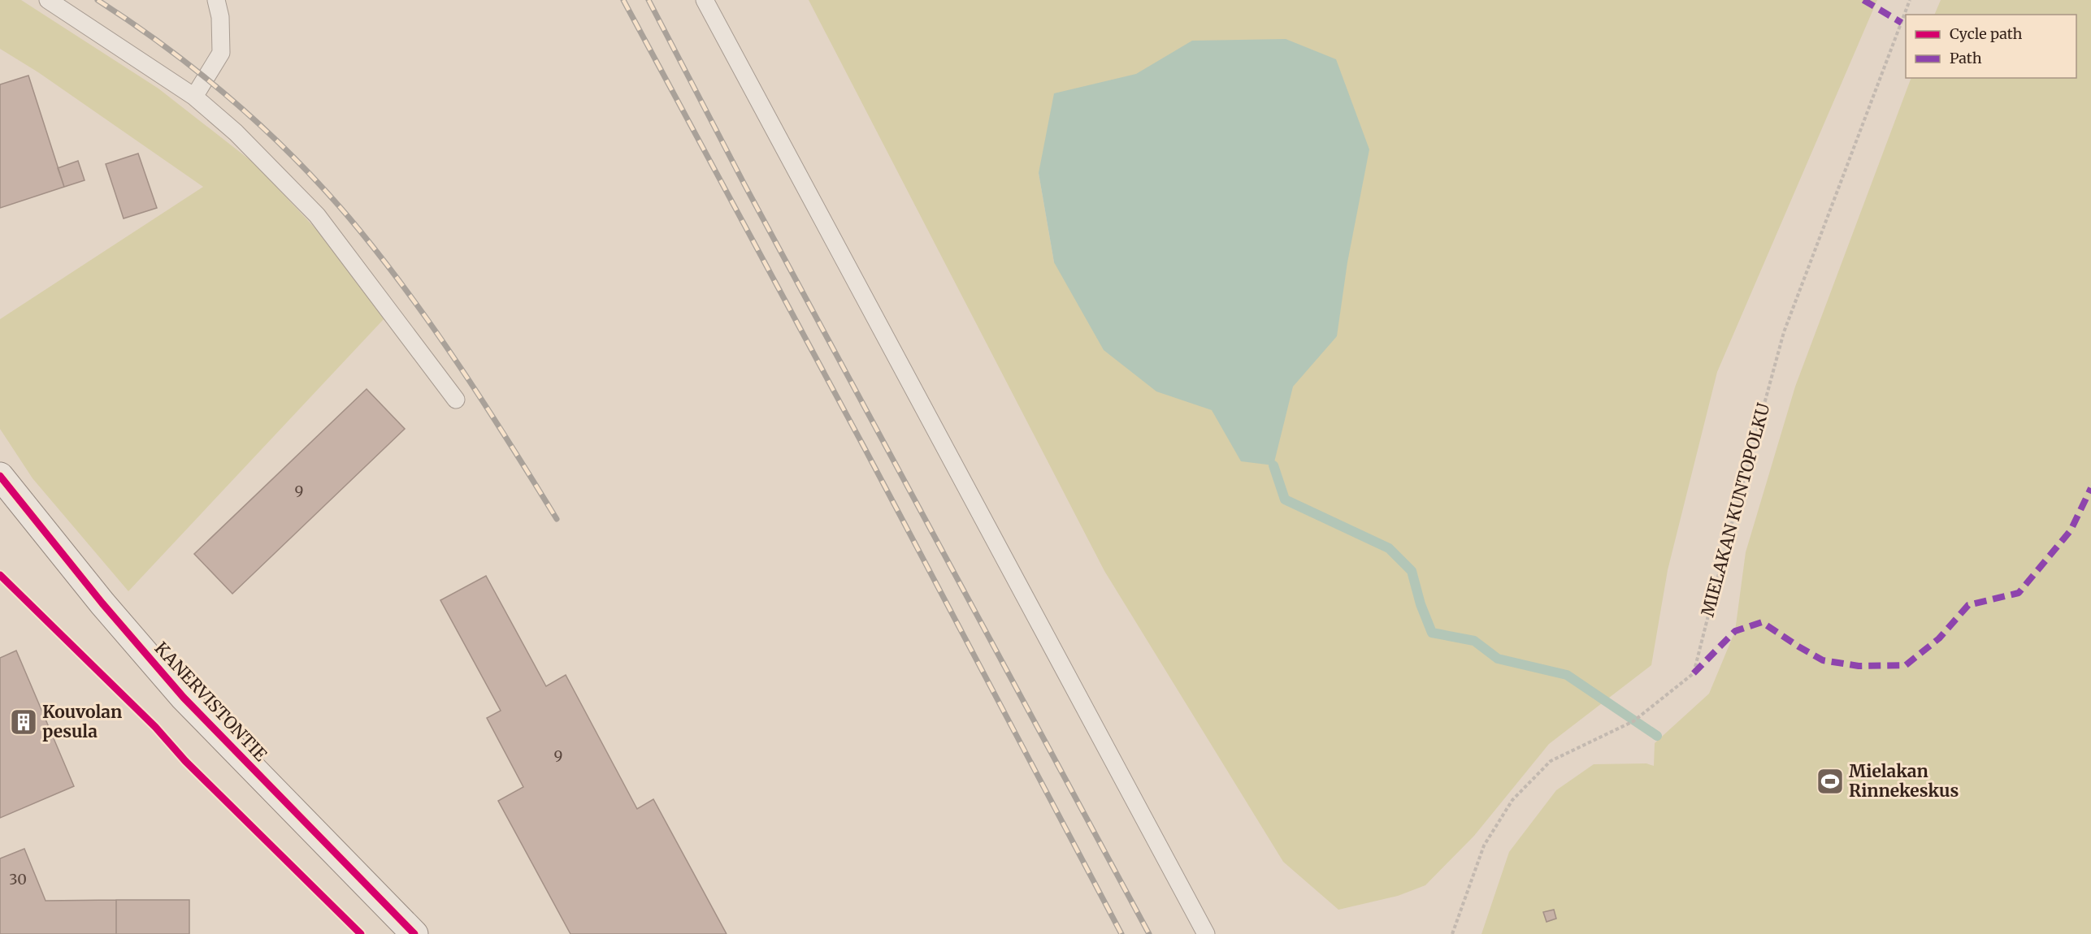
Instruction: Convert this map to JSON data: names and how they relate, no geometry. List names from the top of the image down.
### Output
{
  "streets": {
    "street": ["KANERVISTONTIE"],
    "path": ["MIELAKAN KUNTOPOLKU"]
  },
  "places": {
    "building": ["Kouvolan pesula"],
    "sports": ["Mielakan Rinnekeskus"]
  },
  "house_numbers": ["9", "9", "30"],
  "legend": ["Cycle path", "Path"]
}
